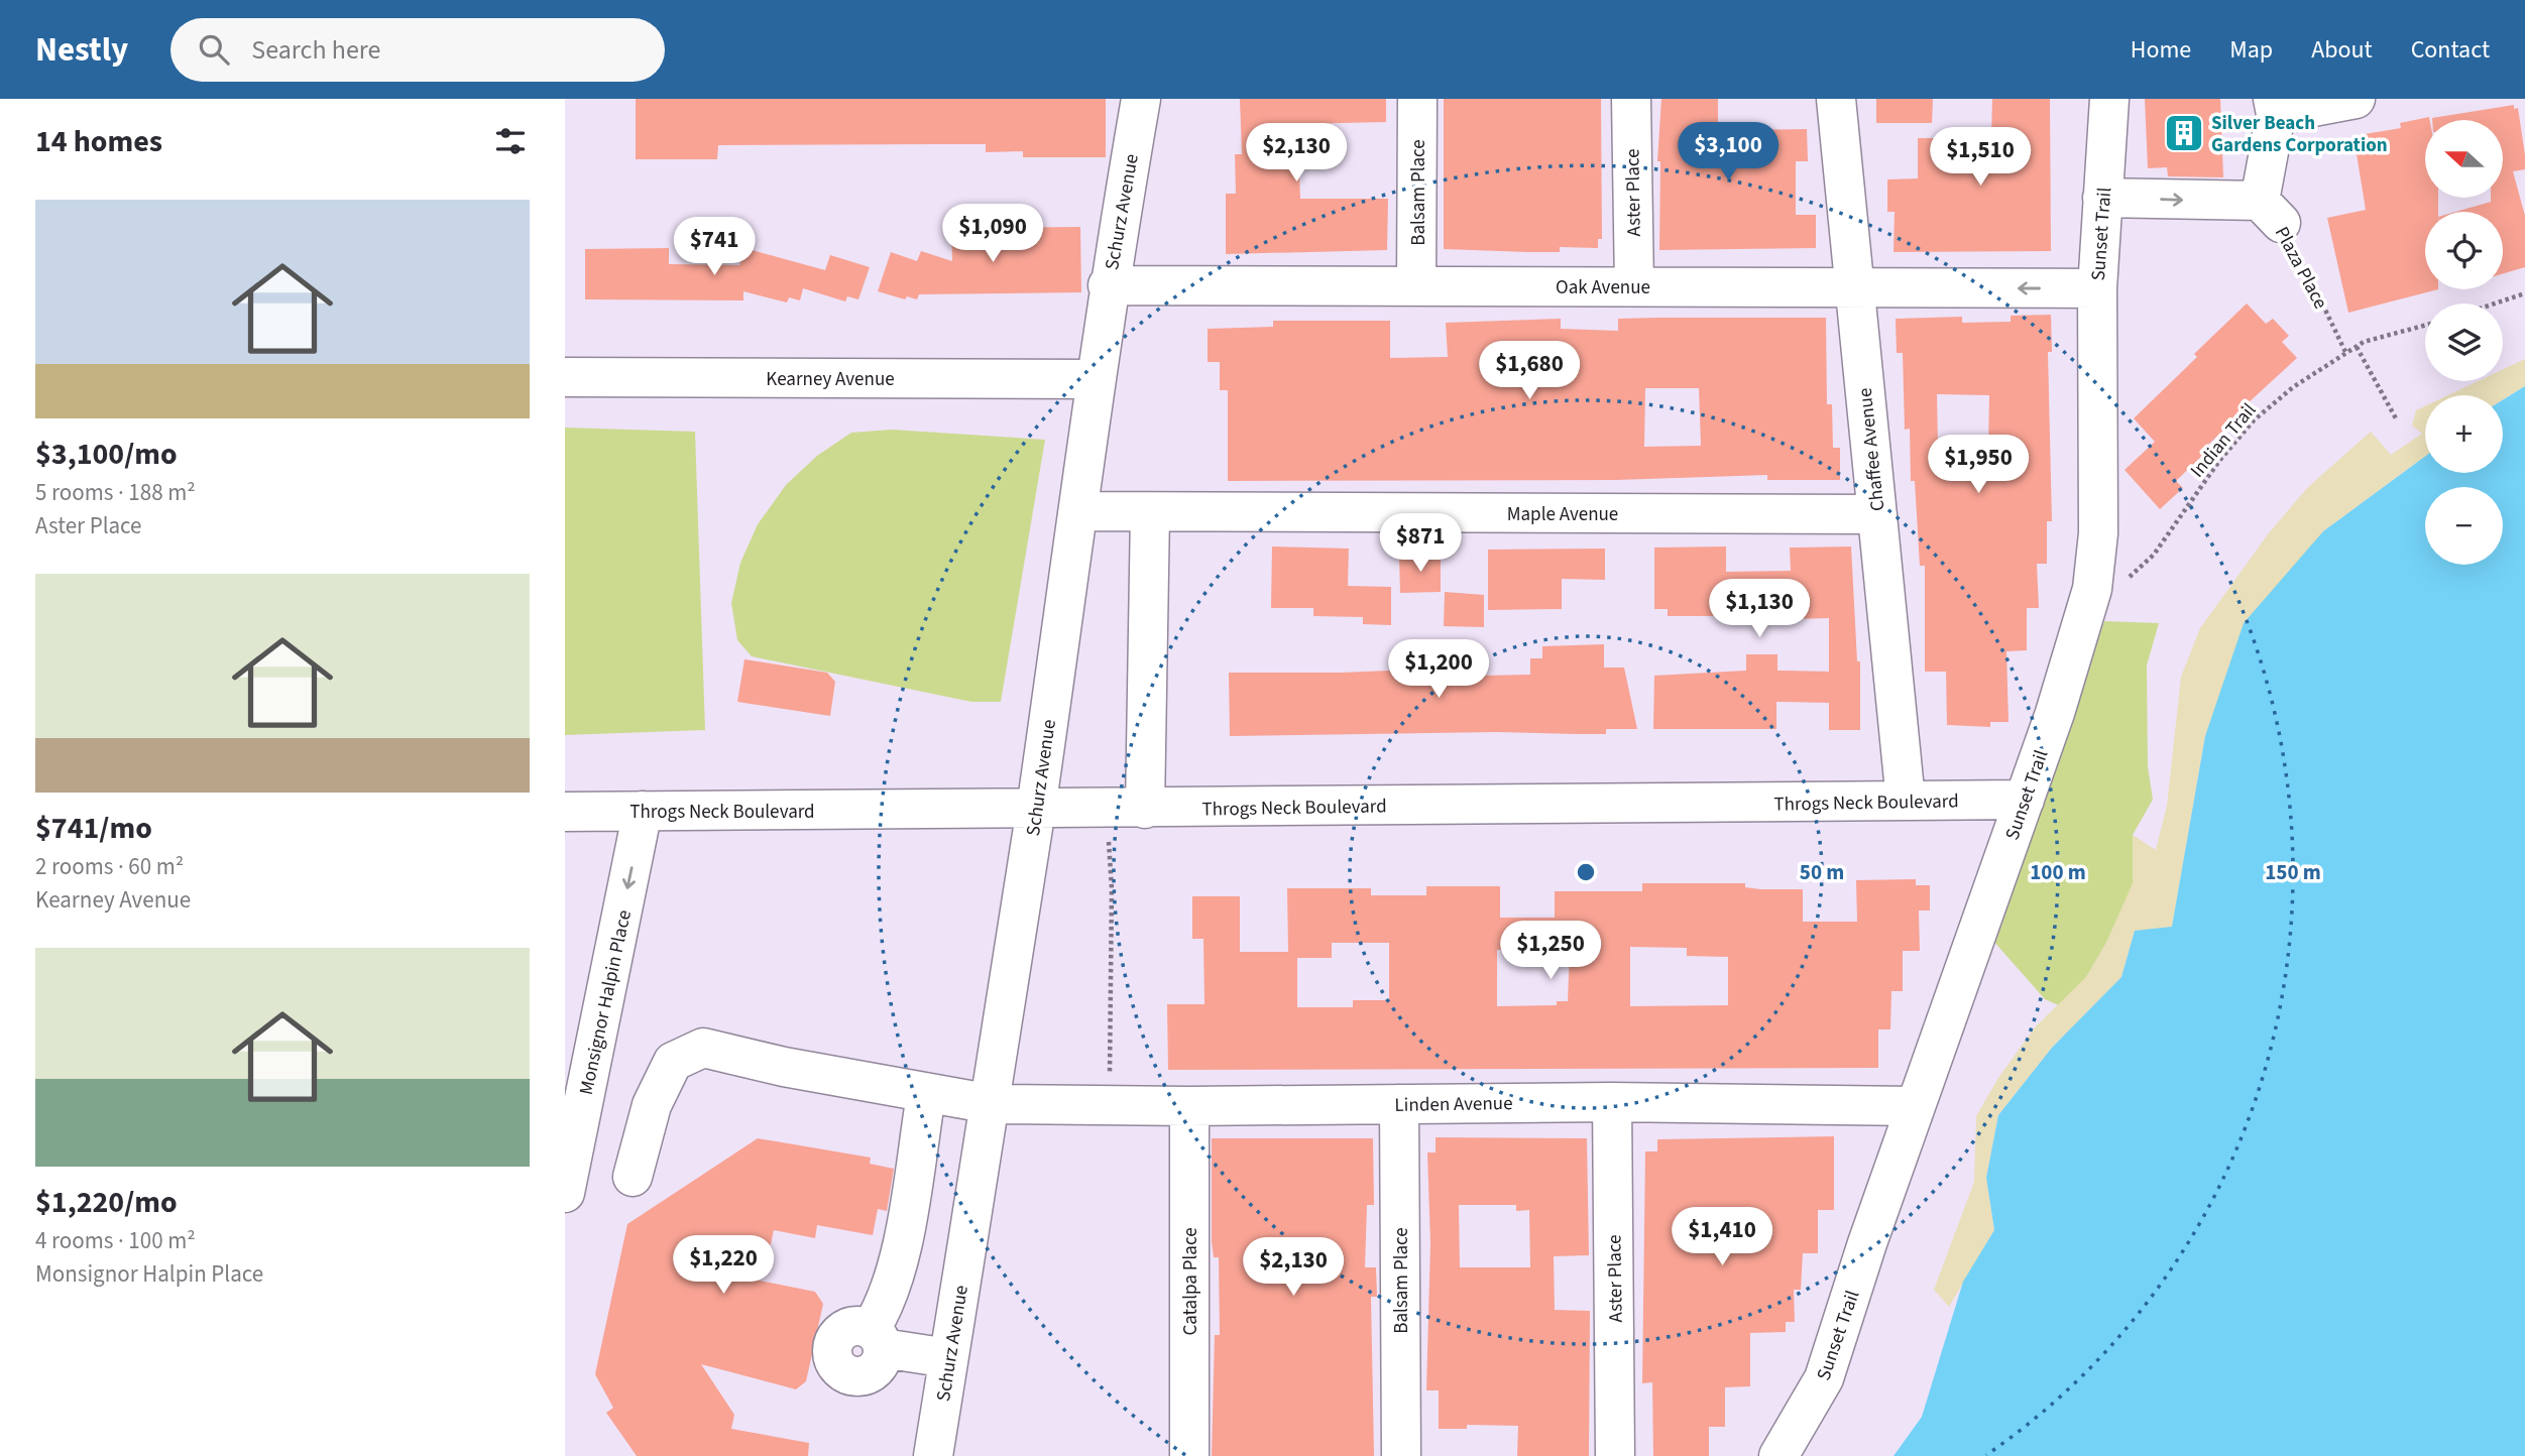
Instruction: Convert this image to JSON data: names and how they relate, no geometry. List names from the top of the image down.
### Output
{
  "streets": {
    "street": [
      "Balsam Place",
      "Aster Place",
      "Schurz Avenue",
      "Sunset Trail",
      "Oak Avenue",
      "Kearney Avenue",
      "Chaffee Avenue",
      "Maple Avenue",
      "Throgs Neck Boulevard",
      "Monsignor Halpin Place",
      "Linden Avenue",
      "Catalpa Place"
    ],
    "path": ["Plaza Place", "Indian Trail"]
  },
  "crossings": [
    ["Balsam Place", "Oak Avenue"],
    ["Balsam Place", "Linden Avenue"],
    ["Aster Place", "Oak Avenue"],
    ["Aster Place", "Linden Avenue"],
    ["Schurz Avenue", "Oak Avenue"],
    ["Schurz Avenue", "Kearney Avenue"],
    ["Schurz Avenue", "Maple Avenue"],
    ["Schurz Avenue", "Throgs Neck Boulevard"],
    ["Schurz Avenue", "Linden Avenue"],
    ["Sunset Trail", "Oak Avenue"],
    ["Sunset Trail", "Indian Trail"],
    ["Sunset Trail", "Throgs Neck Boulevard"],
    ["Sunset Trail", "Linden Avenue"],
    ["Plaza Place", "Indian Trail"],
    ["Oak Avenue", "Chaffee Avenue"],
    ["Chaffee Avenue", "Maple Avenue"],
    ["Chaffee Avenue", "Throgs Neck Boulevard"],
    ["Throgs Neck Boulevard", "Monsignor Halpin Place"],
    ["Linden Avenue", "Catalpa Place"]
  ],
  "one_way": ["Monsignor Halpin Place"],
  "places": {
    "building": ["Silver Beach Gardens Corporation"]
  },
  "north": "left",
  "page": {
    "header": "Nestly",
    "search": "Search here",
    "nav": [
      "Home",
      "Map",
      "About",
      "Contact"
    ],
    "heading": "14 homes",
    "map_buttons": ["+", "−"],
    "price": [
      "$3,100",
      "$2,130",
      "$1,510",
      "$1,090",
      "$741",
      "$1,680",
      "$1,950",
      "$871",
      "$1,130",
      "$1,200",
      "$1,250",
      "$1,410",
      "$1,220",
      "$2,130"
    ],
    "list": [
      {
        "name": "$3,100/mo",
        "note": "5 rooms · 188 m² · Aster Place"
      },
      {
        "name": "$741/mo",
        "note": "2 rooms · 60 m² · Kearney Avenue"
      },
      {
        "name": "$1,220/mo",
        "note": "4 rooms · 100 m² · Monsignor Halpin Place"
      }
    ]
  },
  "rings": ["50 m", "100 m", "150 m"]
}
